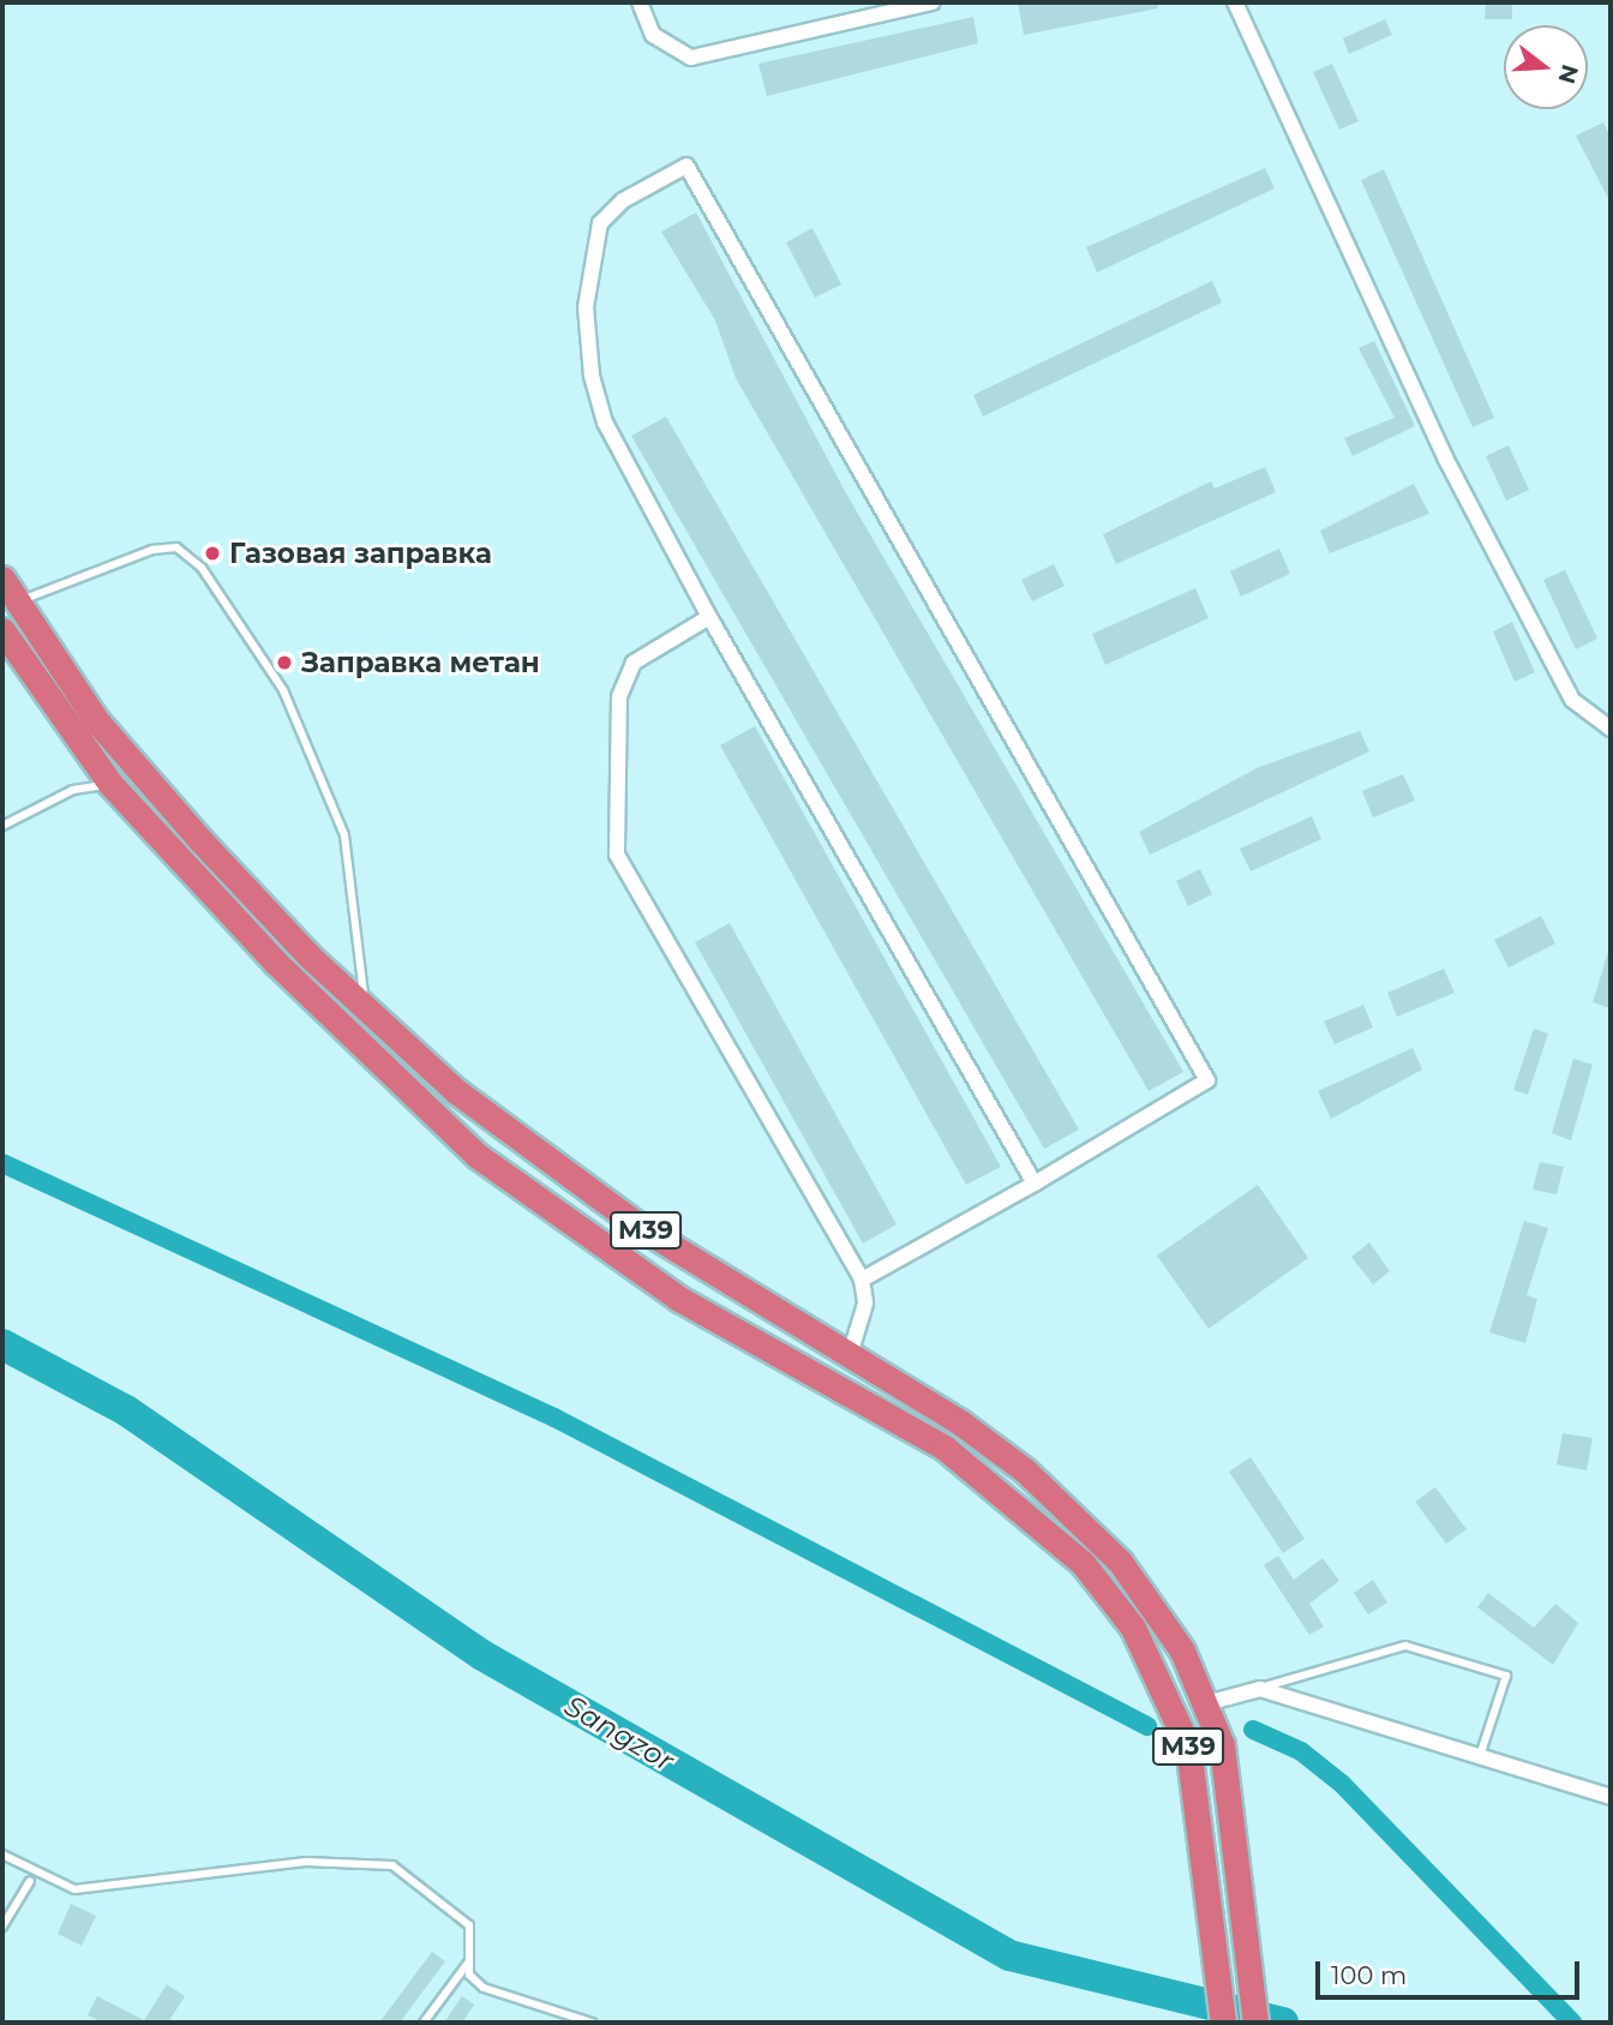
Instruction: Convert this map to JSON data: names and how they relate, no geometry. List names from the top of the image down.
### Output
{
  "streets": {
    "highway": ["M39"]
  },
  "water": ["Sangzor"],
  "places": ["Газовая заправка", "Заправка метан"],
  "scale_bar": "100 m",
  "north": "right"
}
